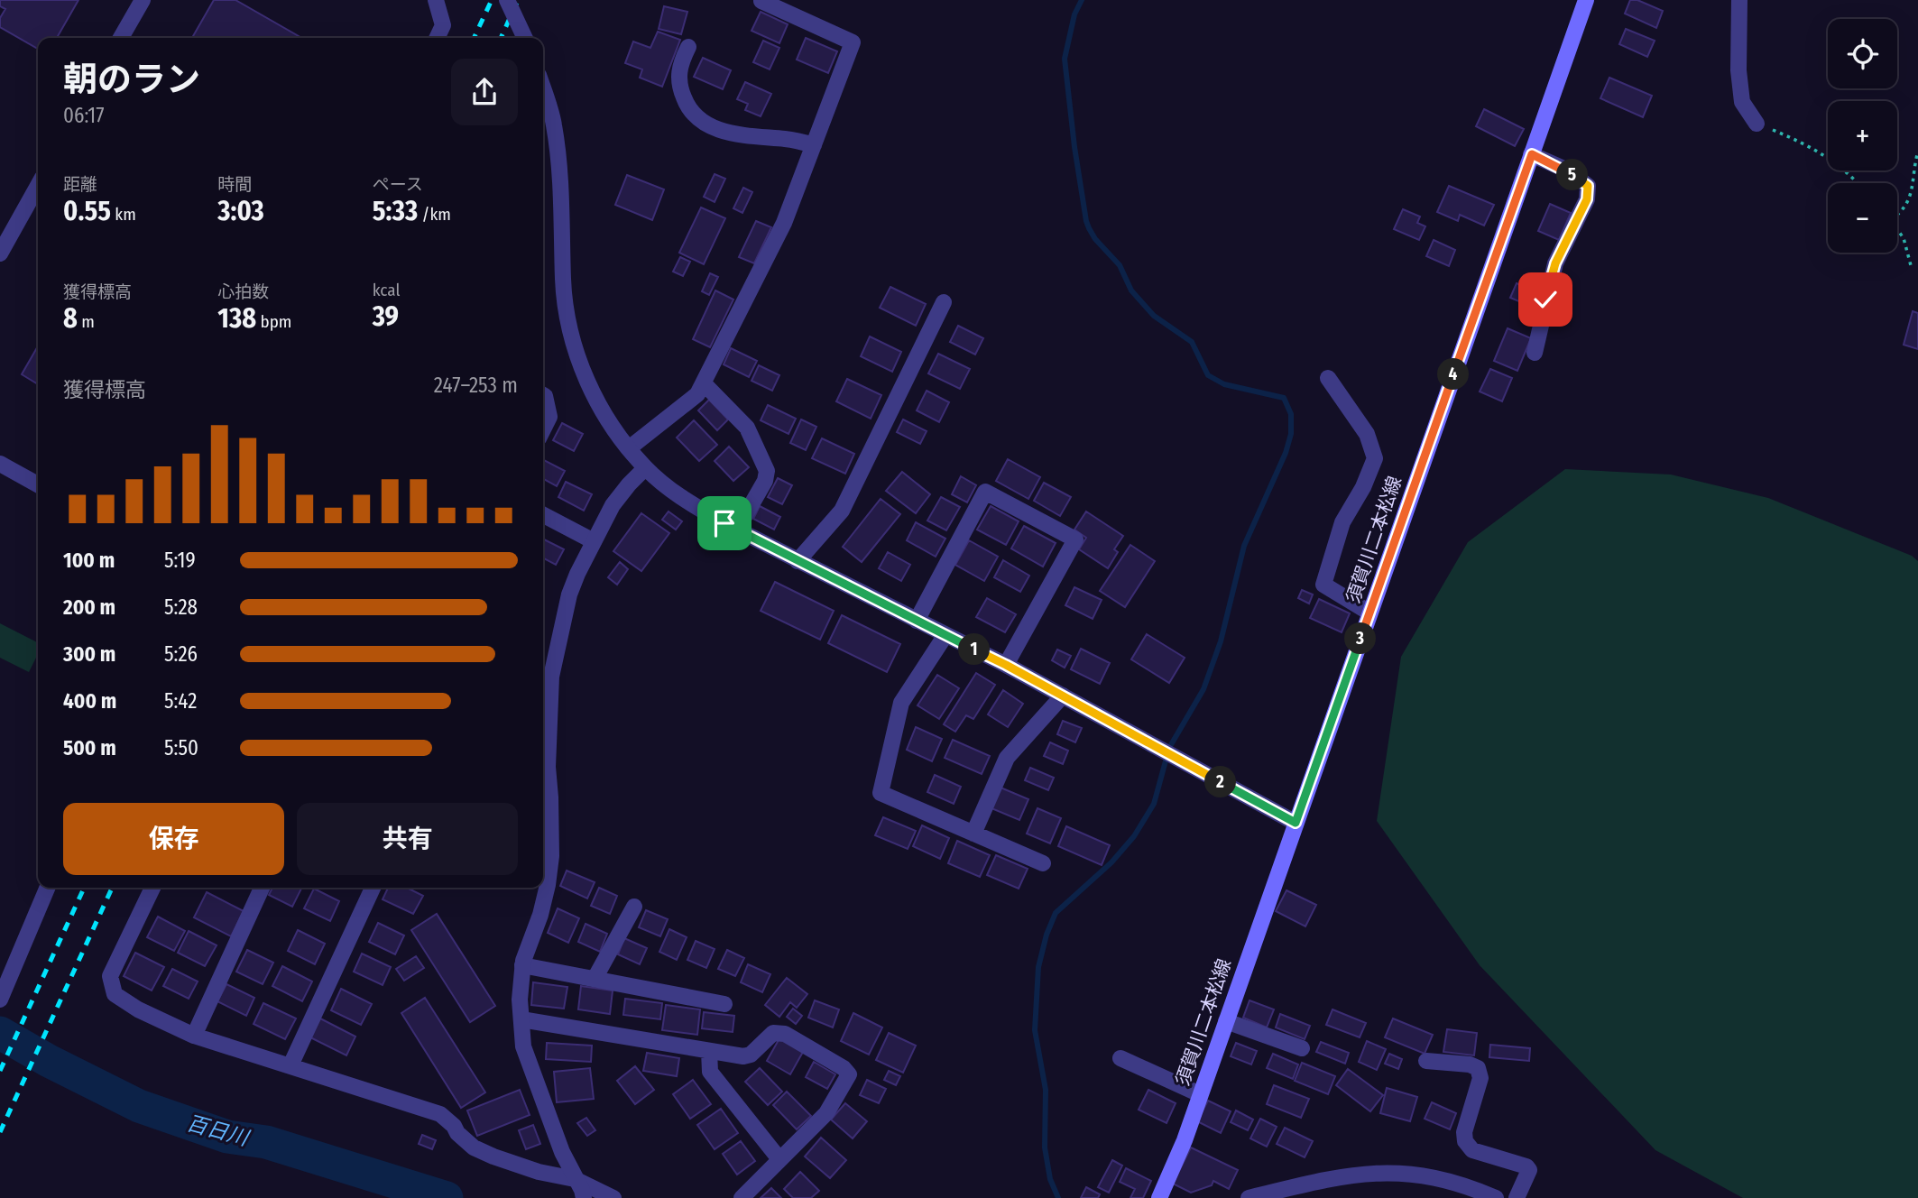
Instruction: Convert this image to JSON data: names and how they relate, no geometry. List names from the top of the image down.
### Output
{
  "streets": {
    "main road": ["須賀川二本松線"]
  },
  "water": ["百日川"],
  "page": {
    "map_buttons": ["+", "−"],
    "heading": ["朝のラン", "06:17"],
    "stats": [
      ["距離", "0.55 km"],
      ["時間", "3:03"],
      ["ペース", "5:33 /km"],
      ["獲得標高", "8 m"],
      ["心拍数", "138 bpm"],
      ["kcal", "39"]
    ],
    "pins": [
      "5",
      "4",
      "3",
      "1",
      "2"
    ],
    "chart": ["獲得標高", "247–253 m"],
    "list": [
      {
        "name": "100 m",
        "note": "5:19"
      },
      {
        "name": "200 m",
        "note": "5:28"
      },
      {
        "name": "300 m",
        "note": "5:26"
      },
      {
        "name": "400 m",
        "note": "5:42"
      },
      {
        "name": "500 m",
        "note": "5:50"
      }
    ],
    "buttons": ["保存", "共有"]
  }
}
